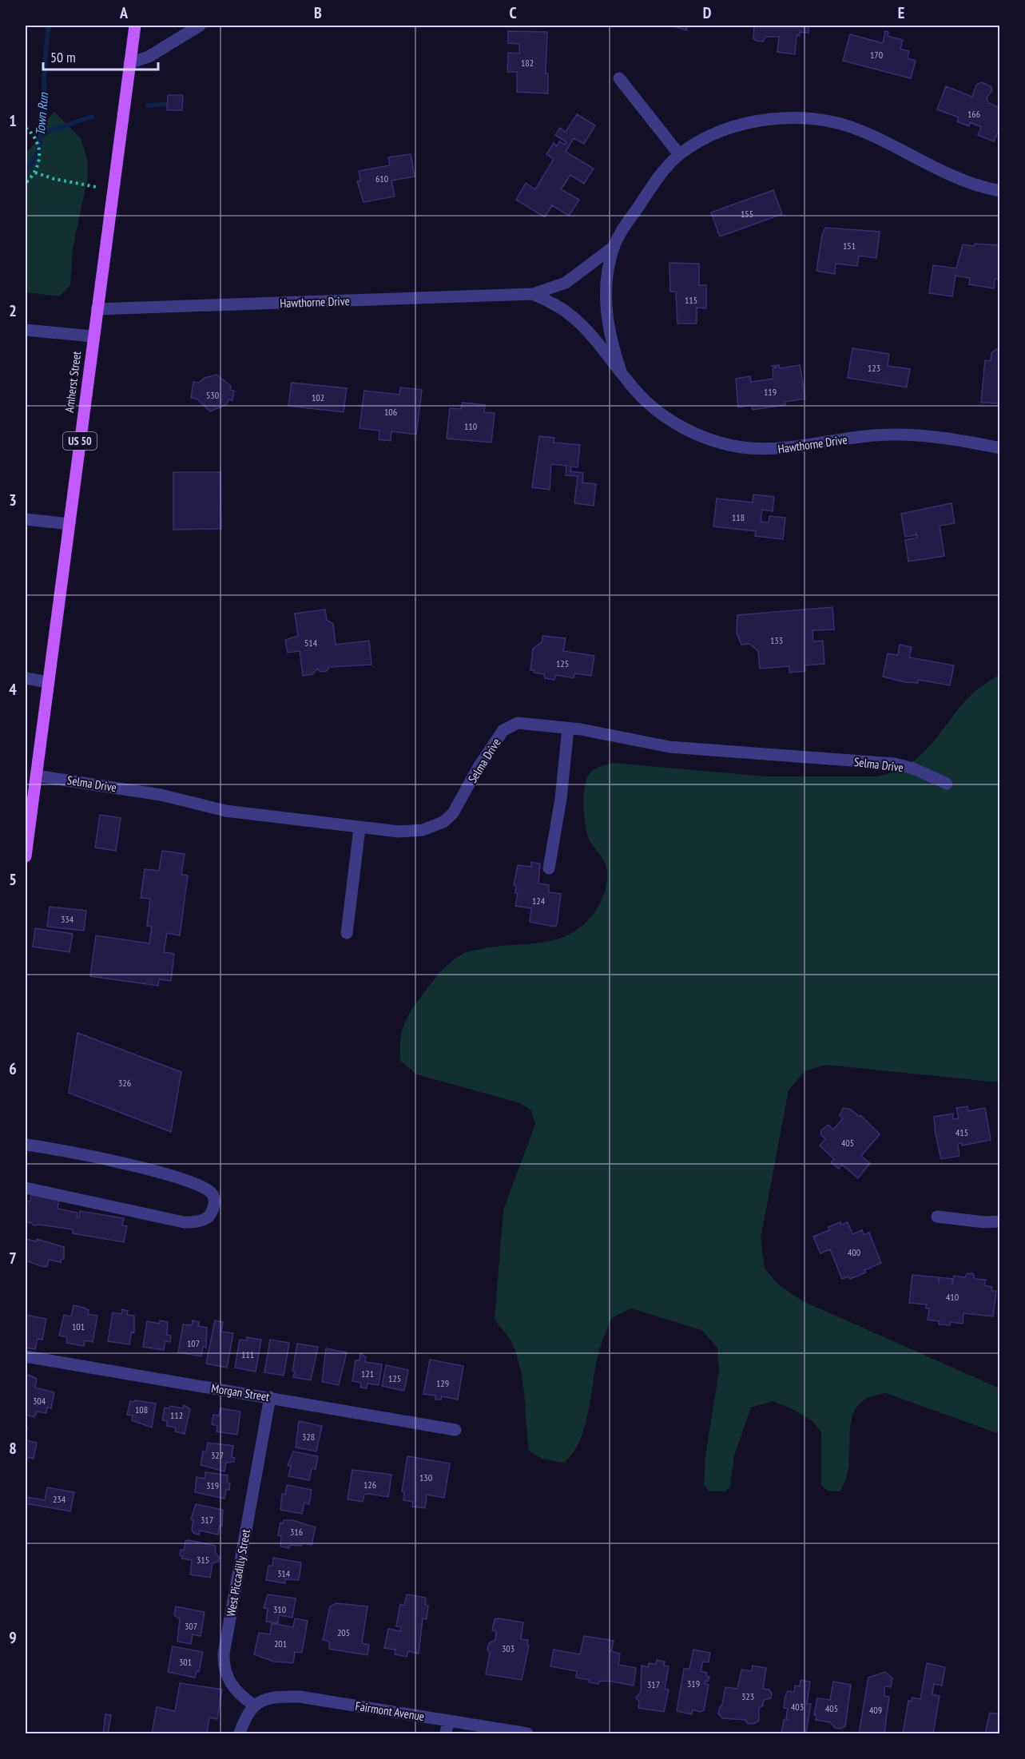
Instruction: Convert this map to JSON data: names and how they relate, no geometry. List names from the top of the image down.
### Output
{
  "streets": {
    "main road": ["Amherst Street", "US 50"],
    "street": [
      "Hawthorne Drive",
      "Selma Drive",
      "Morgan Street",
      "West Piccadilly Street",
      "Fairmont Avenue"
    ]
  },
  "crossings": [
    ["Hawthorne Drive", "Amherst Street"],
    ["Amherst Street", "Selma Drive"],
    ["Morgan Street", "West Piccadilly Street"],
    ["West Piccadilly Street", "Fairmont Avenue"]
  ],
  "water": ["Town Run"],
  "house_numbers": [
    "170",
    "182",
    "166",
    "610",
    "155",
    "151",
    "115",
    "123",
    "119",
    "530",
    "102",
    "106",
    "110",
    "118",
    "133",
    "514",
    "125",
    "124",
    "334",
    "326",
    "415",
    "405",
    "400",
    "410",
    "101",
    "107",
    "111",
    "121",
    "125",
    "129",
    "304",
    "108",
    "112",
    "328",
    "327",
    "130",
    "126",
    "319",
    "234",
    "317",
    "316",
    "315",
    "314",
    "310",
    "307",
    "205",
    "201",
    "303",
    "301",
    "319",
    "317",
    "323",
    "403",
    "405",
    "409"
  ],
  "scale_bar": "50 m",
  "grid": {
    "columns": [
      "A",
      "B",
      "C",
      "D",
      "E"
    ],
    "rows": [
      "1",
      "2",
      "3",
      "4",
      "5",
      "6",
      "7",
      "8",
      "9"
    ]
  }
}
